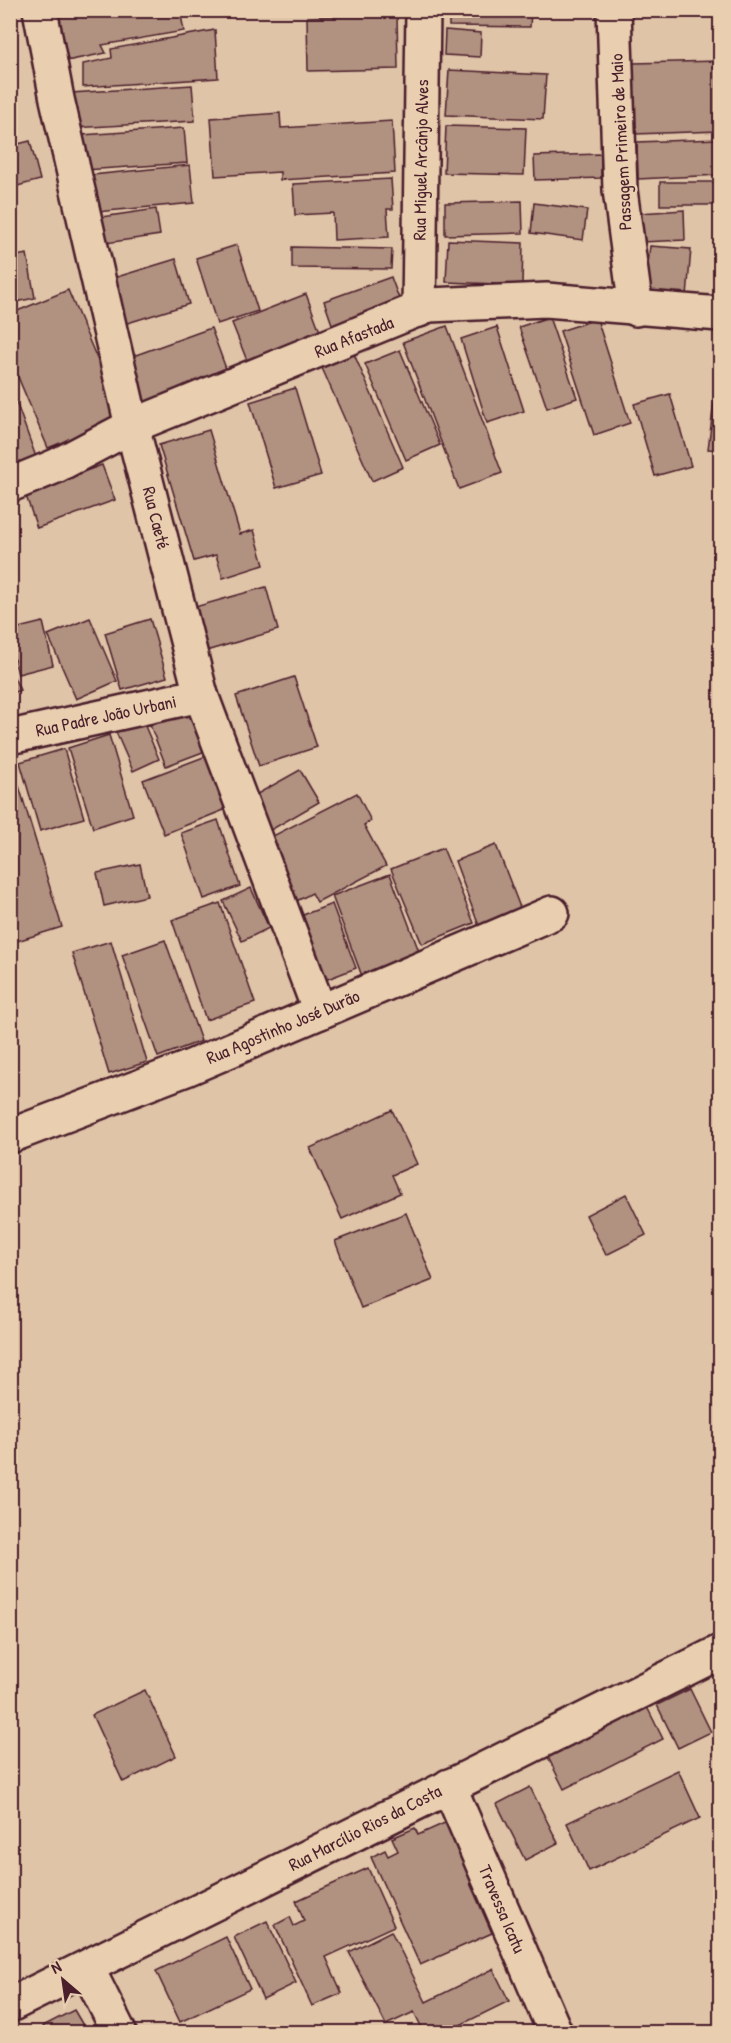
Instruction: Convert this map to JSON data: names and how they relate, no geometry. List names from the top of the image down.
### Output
{
  "streets": {
    "street": [
      "Passagem Primeiro de Maio",
      "Rua Miguel Arcânjo Alves",
      "Rua Afastada",
      "Rua Caeté",
      "Rua Padre João Urbani",
      "Rua Agostinho José Durão",
      "Rua Marcílio Rios da Costa",
      "Travessa Icatu"
    ]
  },
  "crossings": [
    ["Passagem Primeiro de Maio", "Rua Afastada"],
    ["Rua Miguel Arcânjo Alves", "Rua Afastada"],
    ["Rua Afastada", "Rua Caeté"],
    ["Rua Caeté", "Rua Padre João Urbani"],
    ["Rua Caeté", "Rua Agostinho José Durão"],
    ["Rua Marcílio Rios da Costa", "Travessa Icatu"]
  ],
  "north": "top left"
}
